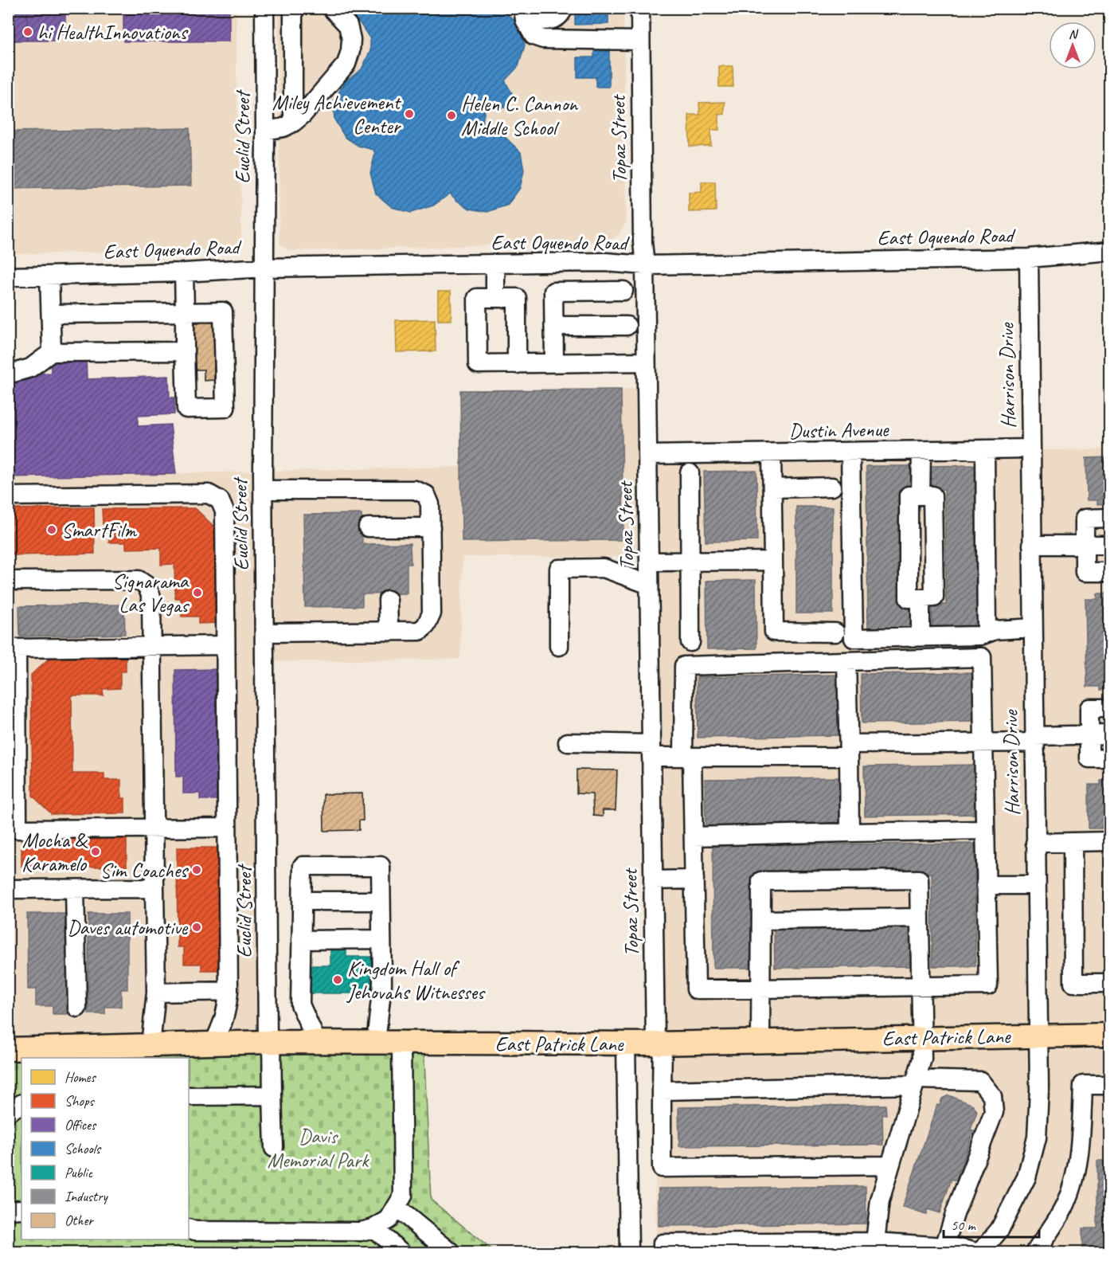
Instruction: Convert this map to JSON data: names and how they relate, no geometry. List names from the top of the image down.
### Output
{
  "streets": {
    "main road": ["East Patrick Lane"],
    "street": [
      "Euclid Street",
      "Topaz Street",
      "East Oquendo Road",
      "Harrison Drive",
      "Dustin Avenue"
    ]
  },
  "crossings": [
    ["Euclid Street", "East Oquendo Road"],
    ["Euclid Street", "East Patrick Lane"],
    ["Topaz Street", "East Oquendo Road"],
    ["Topaz Street", "Dustin Avenue"],
    ["Topaz Street", "East Patrick Lane"],
    ["East Oquendo Road", "Harrison Drive"],
    ["Harrison Drive", "Dustin Avenue"],
    ["Harrison Drive", "East Patrick Lane"]
  ],
  "parks": ["Davis Memorial Park"],
  "places": [
    "hi HealthInnovations",
    "Miley Achievement Center",
    "Helen C. Cannon Middle School",
    "SmartFilm",
    "Signarama Las Vegas",
    "Mocha & Karamelo",
    "Sim Coaches",
    "Daves automotive",
    "Kingdom Hall of Jehovahs Witnesses"
  ],
  "legend": [
    "Homes",
    "Shops",
    "Offices",
    "Schools",
    "Public",
    "Industry",
    "Other"
  ],
  "scale_bar": "50 m",
  "north": "top"
}
